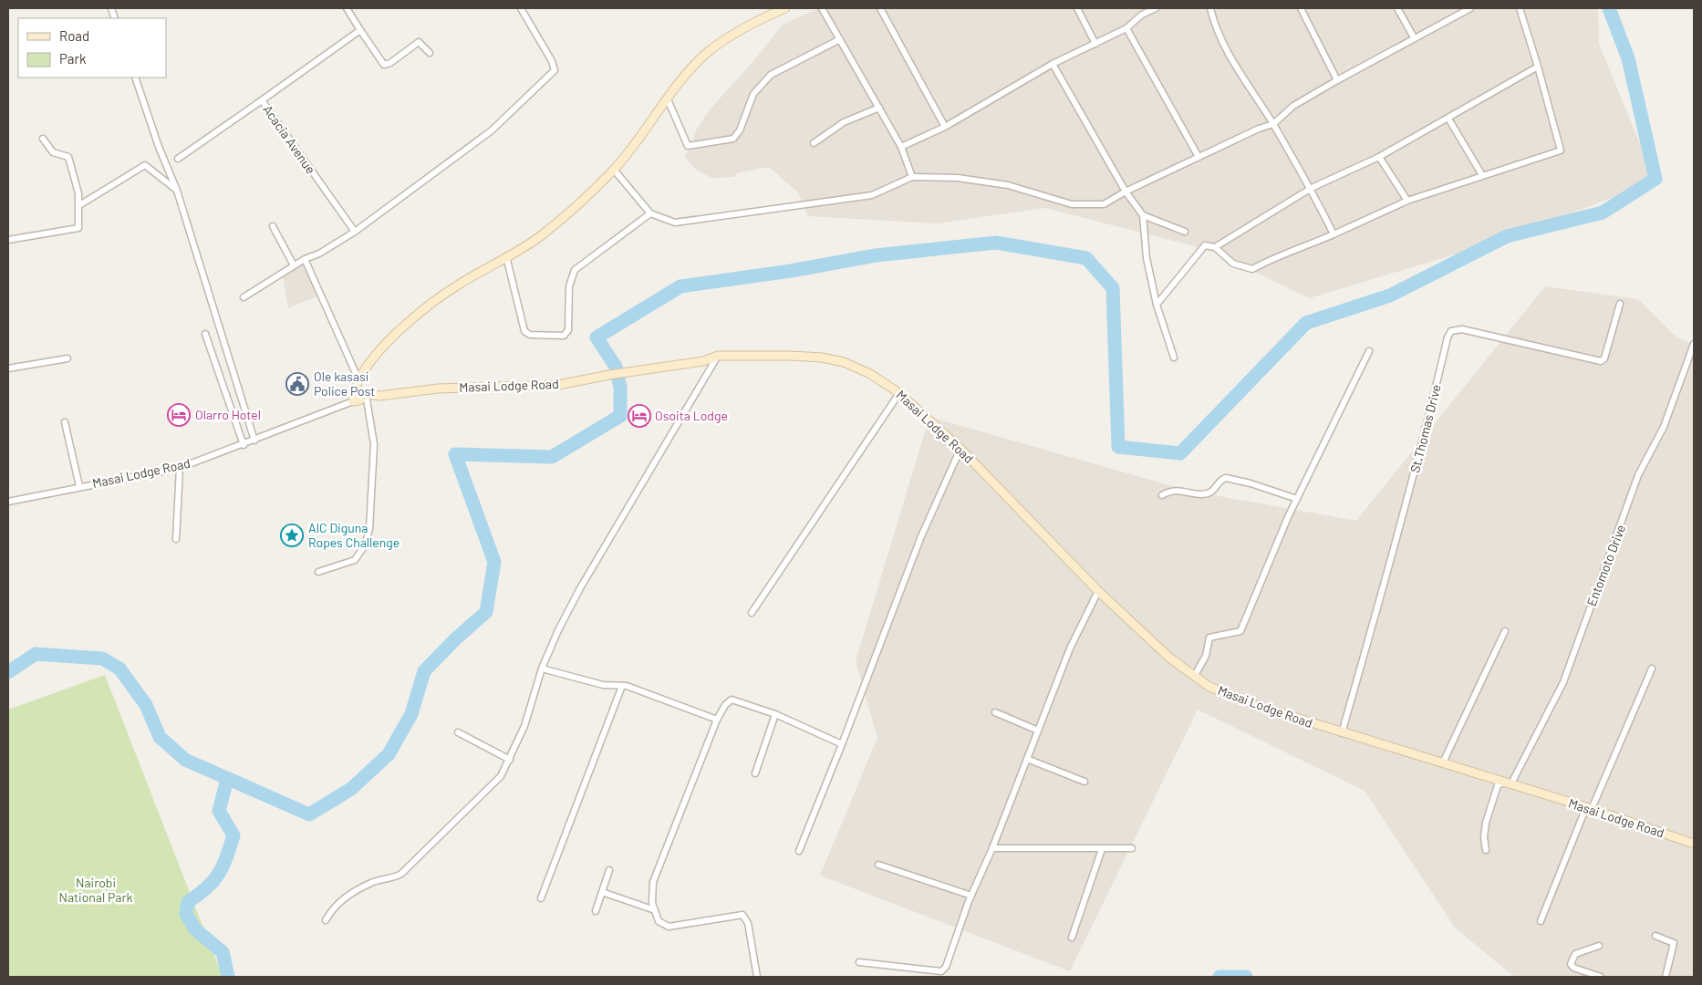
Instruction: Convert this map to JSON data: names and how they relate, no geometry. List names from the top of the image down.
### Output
{
  "streets": {
    "street": [
      "Acacia Avenue",
      "Masai Lodge Road",
      "St.Thomas Drive",
      "Entomoto Drive"
    ]
  },
  "crossings": [
    ["Masai Lodge Road", "St.Thomas Drive"],
    ["Masai Lodge Road", "Entomoto Drive"]
  ],
  "parks": ["Nairobi National Park"],
  "places": {
    "public building": ["Ole kasasi Police Post"],
    "hotel": ["Olarro Hotel", "Osoita Lodge"],
    "place": ["AIC Diguna Ropes Challenge"]
  },
  "legend": ["Road", "Park"]
}
